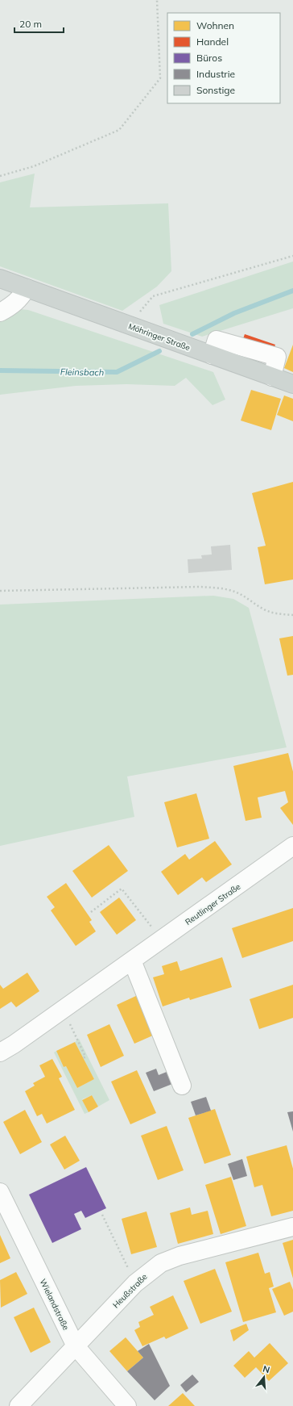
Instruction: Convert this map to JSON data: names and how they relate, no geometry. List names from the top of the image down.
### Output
{
  "streets": {
    "main road": ["Möhringer Straße"],
    "street": ["Reutlinger Straße", "Heußstraße", "Wielandstraße"]
  },
  "crossings": [
    ["Heußstraße", "Wielandstraße"]
  ],
  "water": ["Fleinsbach"],
  "legend": [
    "Wohnen",
    "Handel",
    "Büros",
    "Industrie",
    "Sonstige"
  ],
  "scale_bar": "20 m",
  "north": "top"
}
